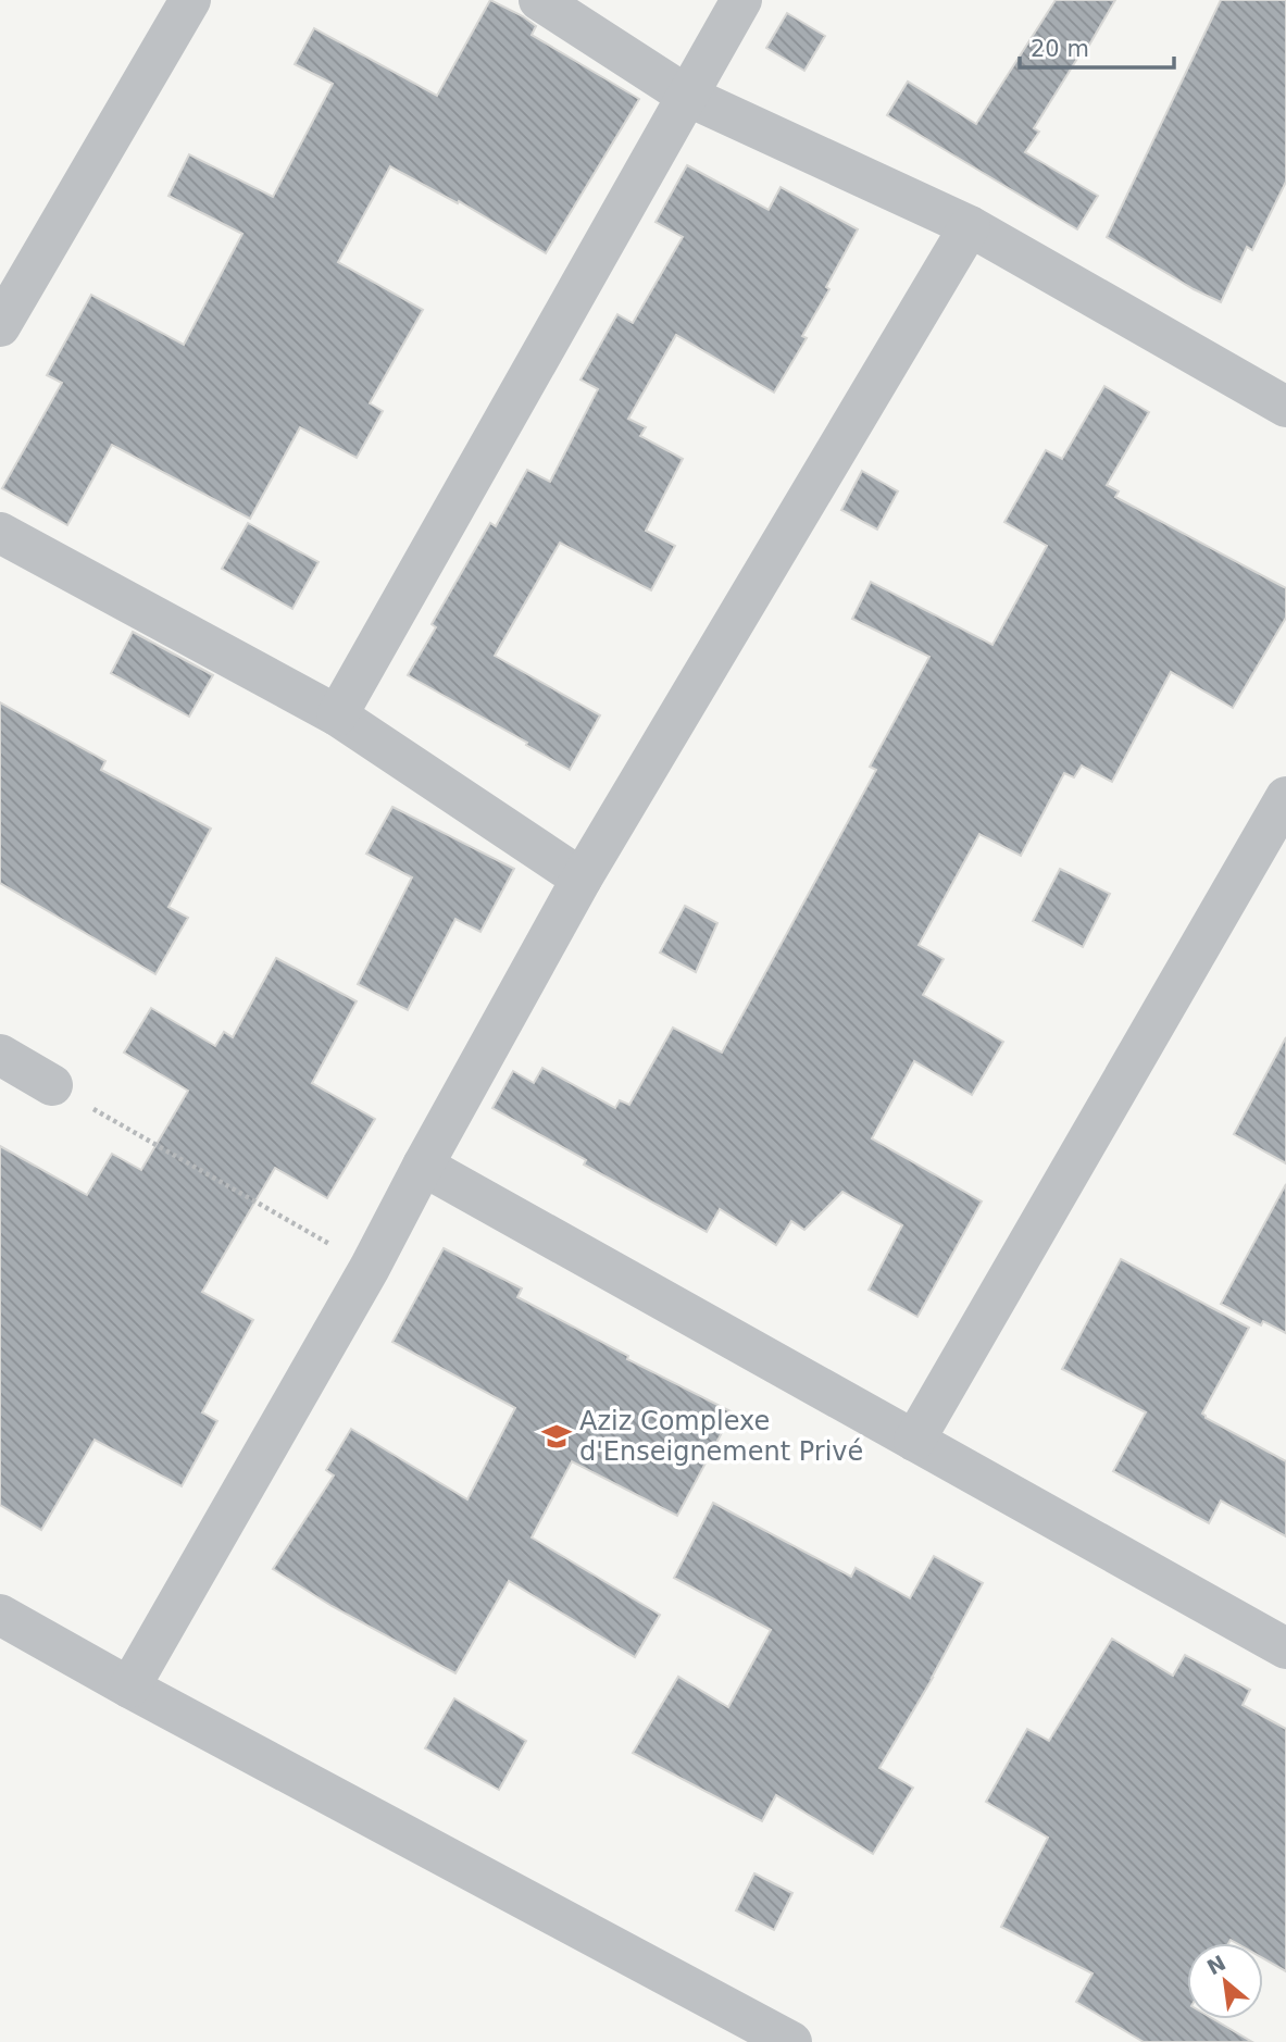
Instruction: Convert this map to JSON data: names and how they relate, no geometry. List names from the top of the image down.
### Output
{
  "places": {
    "school or university": ["Aziz Complexe d'Enseignement Privé"]
  },
  "scale_bar": "20 m",
  "north": "top left"
}
